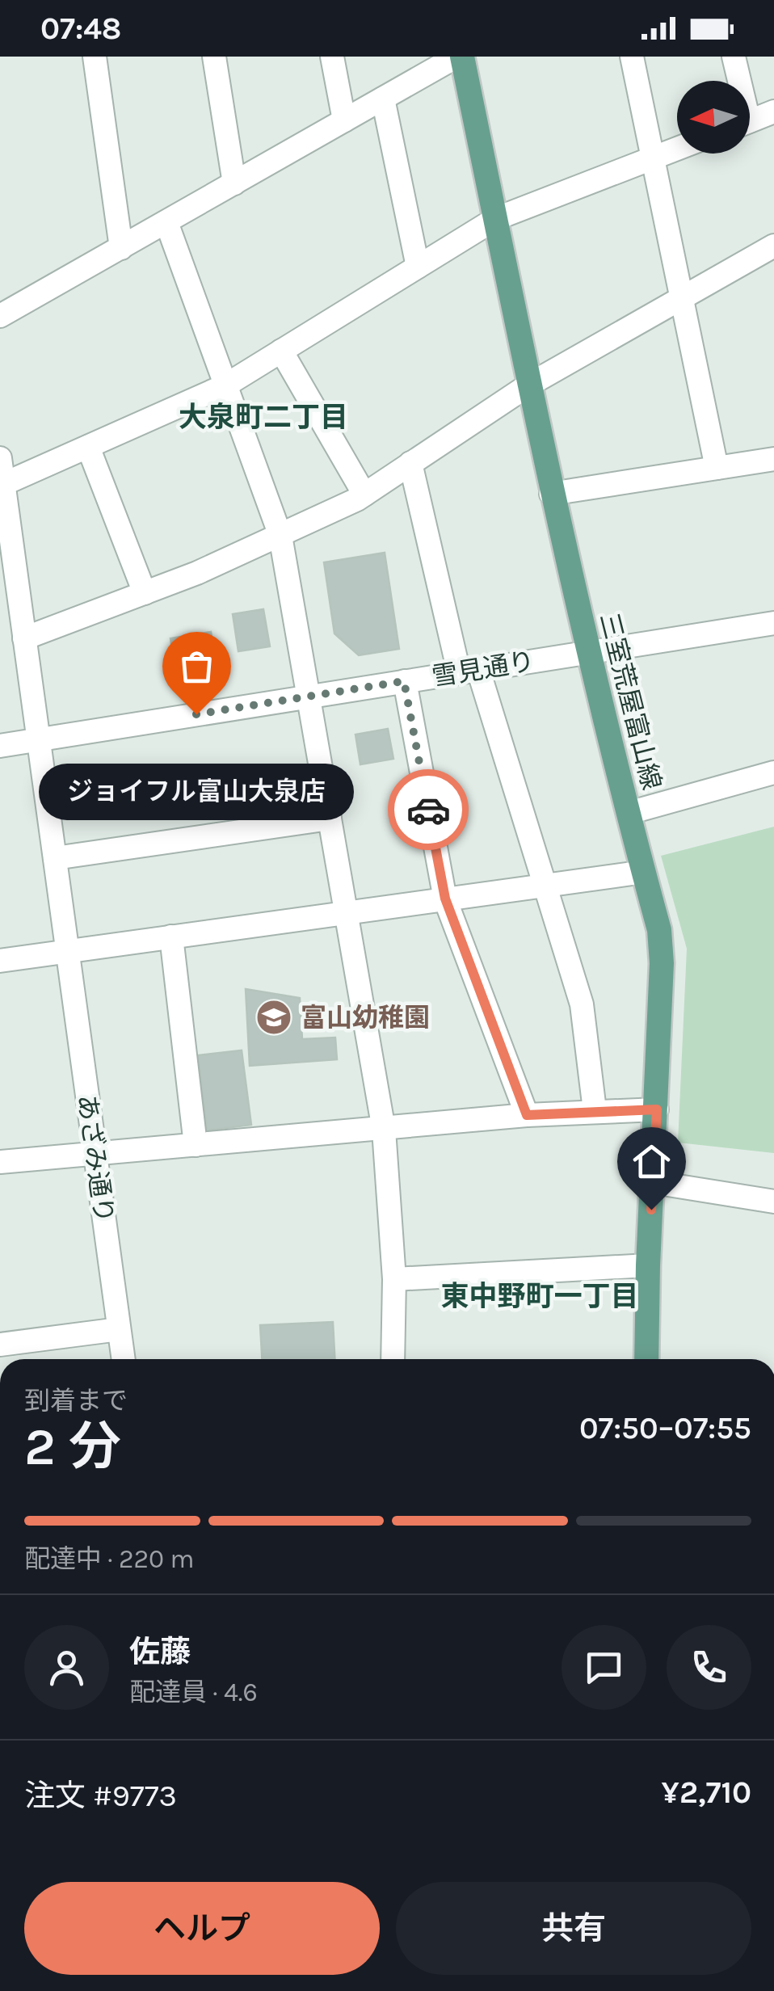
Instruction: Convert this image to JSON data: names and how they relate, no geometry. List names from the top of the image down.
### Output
{
  "streets": {
    "main road": ["三室荒屋富山線"],
    "street": ["雪見通り", "あざみ通り"]
  },
  "crossings": [
    ["雪見通り", "三室荒屋富山線"],
    ["雪見通り", "あざみ通り"]
  ],
  "districts": ["大泉町二丁目", "東中野町一丁目"],
  "places": {
    "other": ["ジョイフル富山大泉店"],
    "school or university": ["富山幼稚園"]
  },
  "north": "left",
  "page": {
    "status": "07:48",
    "bubble": "ジョイフル富山大泉店",
    "heading": ["2 分", "到着まで", "07:50–07:55"],
    "panel": [
      "佐藤",
      "配達員 · 4.6",
      "注文 #9773",
      "¥2,710"
    ],
    "bar": "配達中 · 220 m",
    "buttons": ["ヘルプ", "共有"]
  }
}
